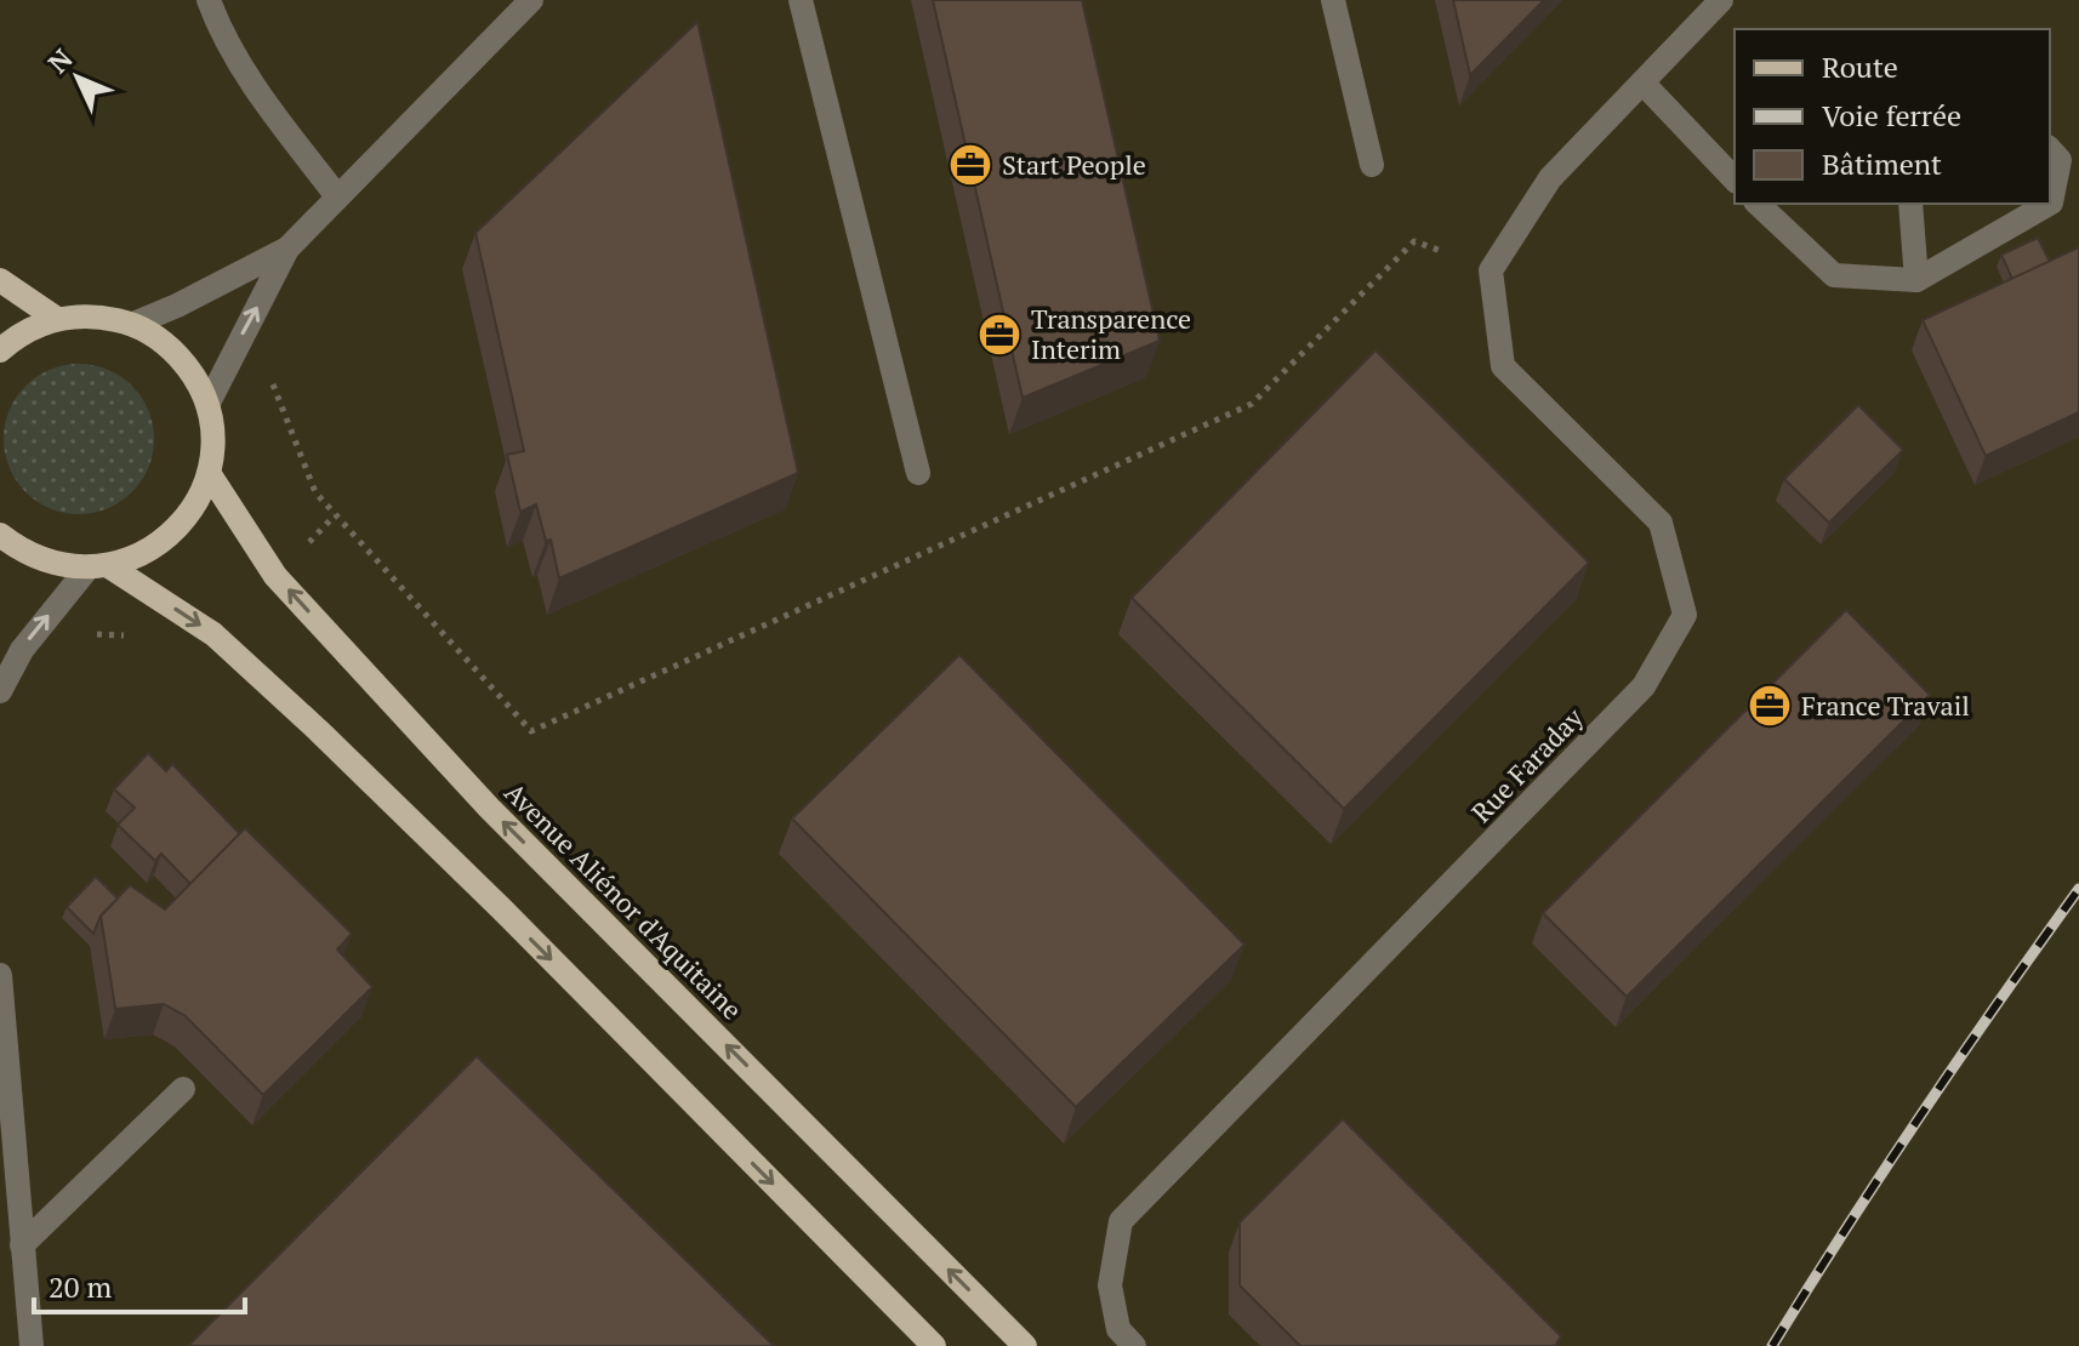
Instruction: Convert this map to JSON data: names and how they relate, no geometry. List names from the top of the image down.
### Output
{
  "streets": {
    "main road": ["Avenue Aliénor d'Aquitaine"],
    "street": ["Rue Faraday"]
  },
  "places": {
    "office": ["Start People", "Transparence Interim", "France Travail"]
  },
  "legend": ["Route", "Voie ferrée", "Bâtiment"],
  "scale_bar": "20 m",
  "north": "top left"
}
